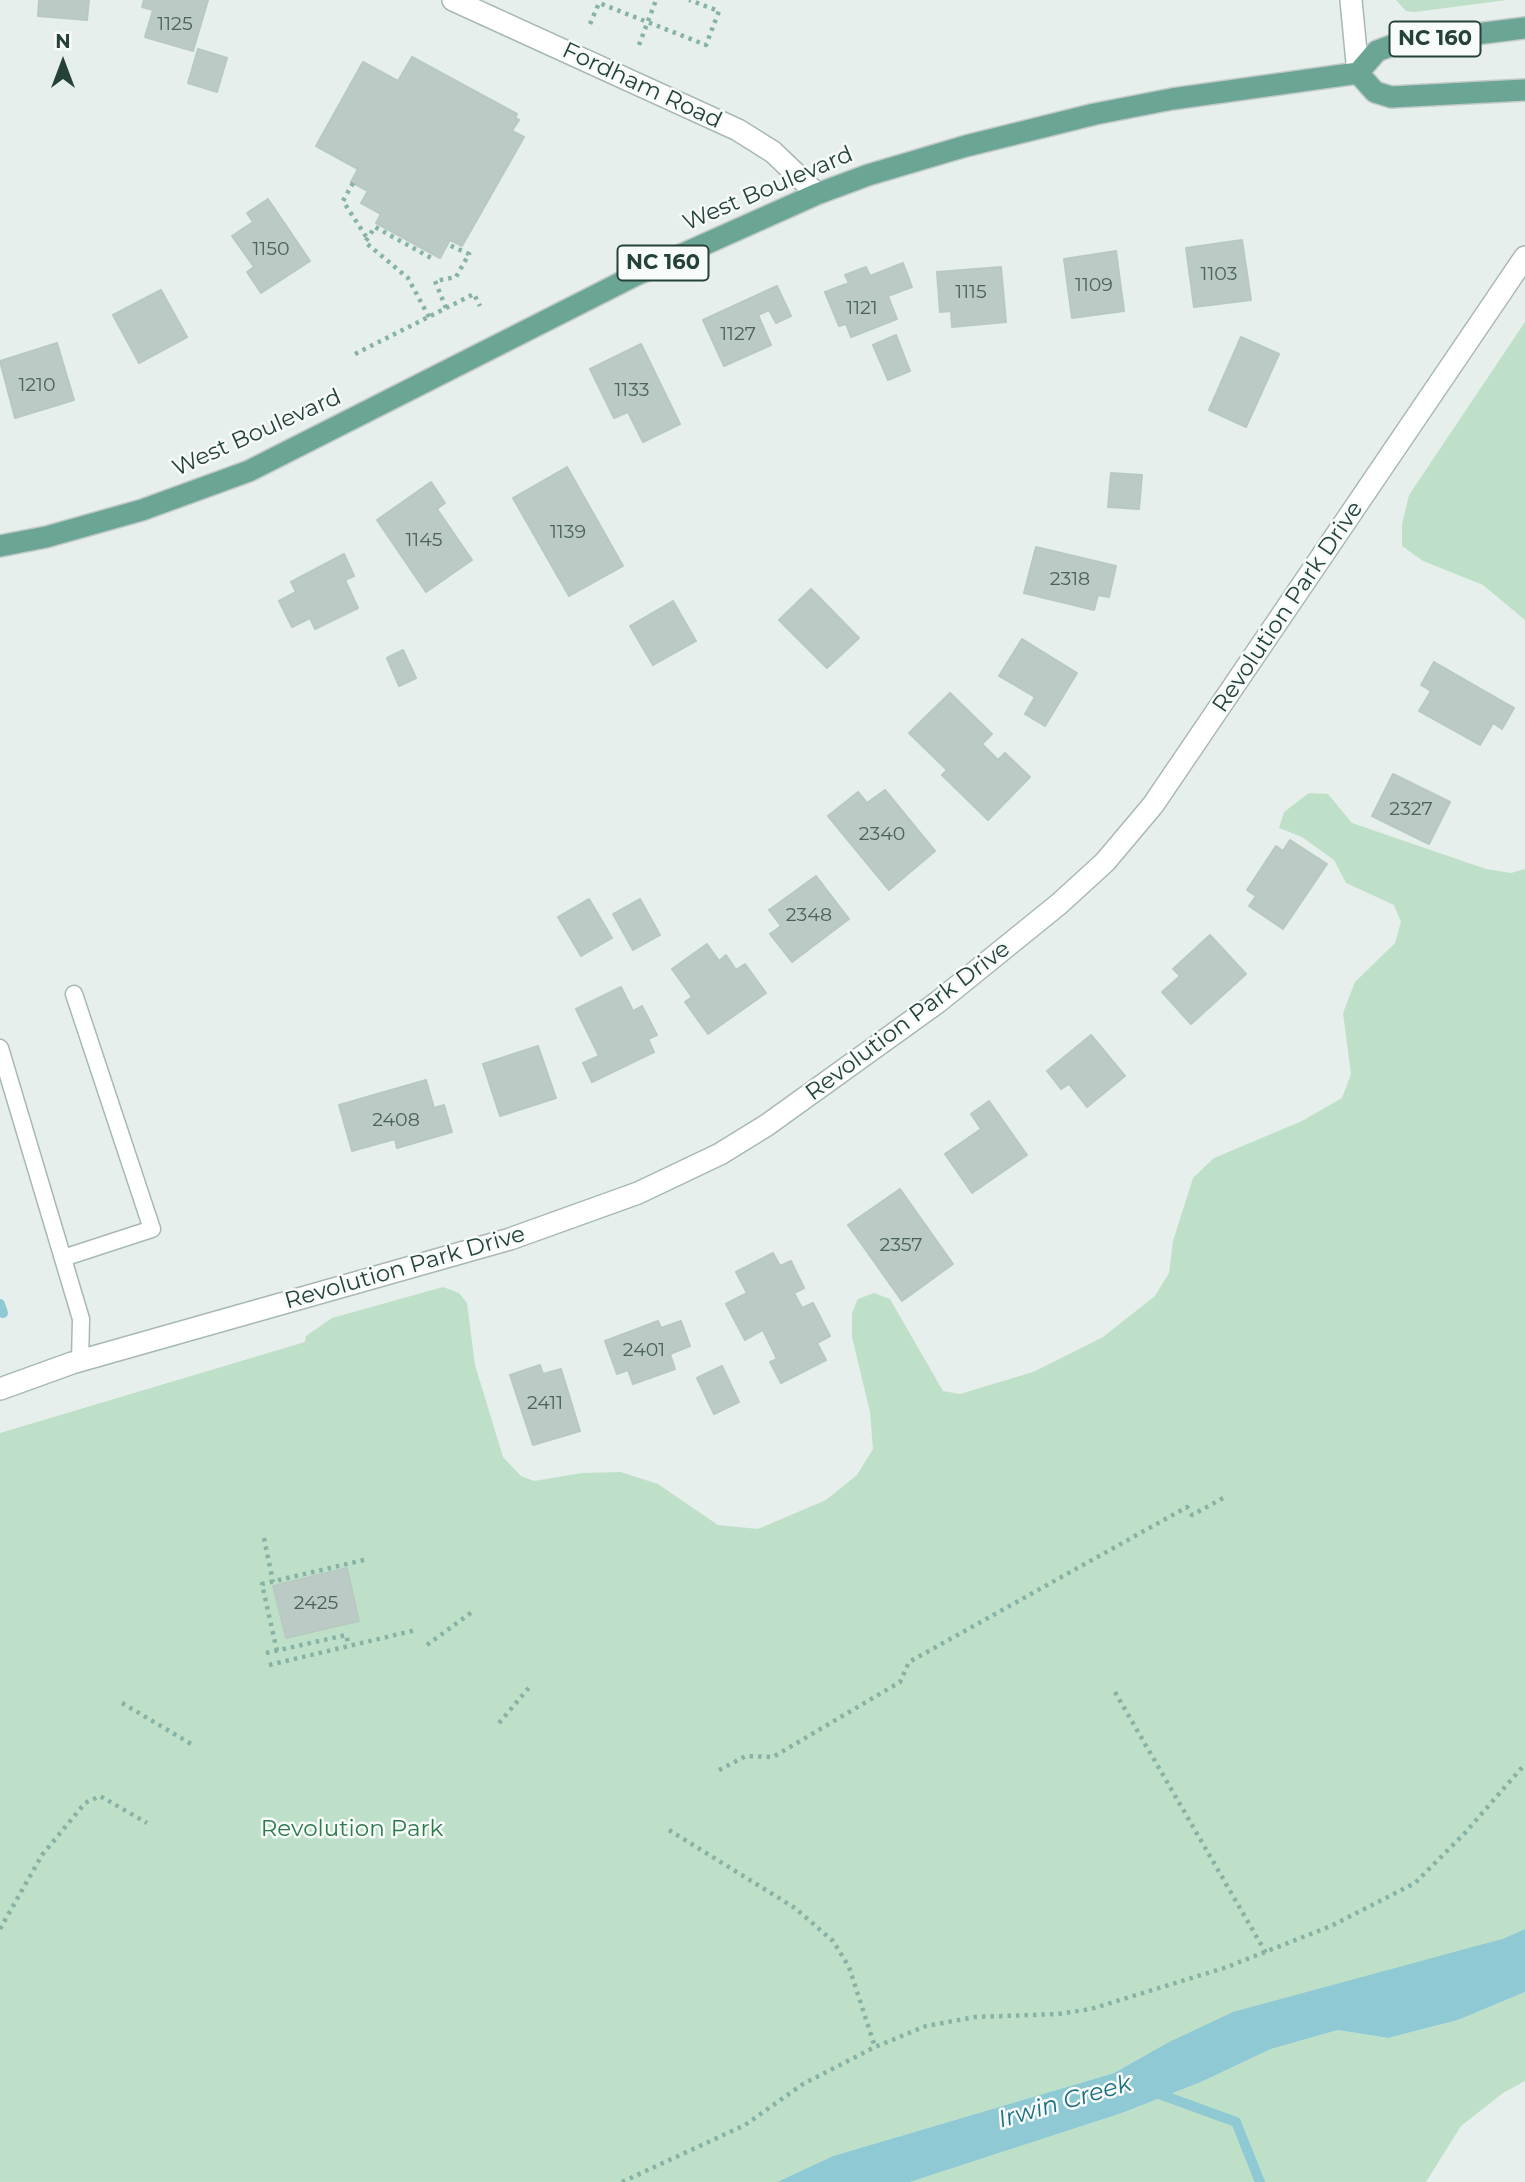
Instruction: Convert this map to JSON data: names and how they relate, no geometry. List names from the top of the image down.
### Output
{
  "streets": {
    "main road": ["NC 160", "West Boulevard"],
    "street": ["Fordham Road", "Revolution Park Drive"]
  },
  "crossings": [
    ["NC 160", "West Boulevard"],
    ["Fordham Road", "West Boulevard"]
  ],
  "water": ["Irwin Creek"],
  "parks": ["Revolution Park"],
  "house_numbers": [
    "1125",
    "1150",
    "1103",
    "1109",
    "1115",
    "1121",
    "1127",
    "1210",
    "1133",
    "1139",
    "1145",
    "2318",
    "2327",
    "2340",
    "2348",
    "2408",
    "2357",
    "2401",
    "2411",
    "2425"
  ],
  "north": "top"
}
